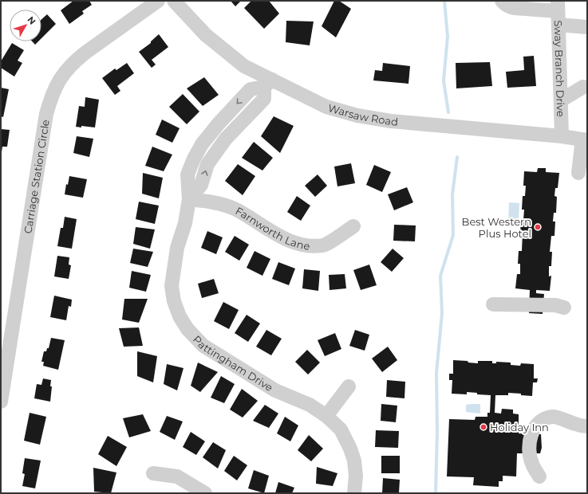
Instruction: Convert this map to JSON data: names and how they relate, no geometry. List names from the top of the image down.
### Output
{
  "streets": {
    "street": [
      "Sway Branch Drive",
      "Warsaw Road",
      "Carriage Station Circle",
      "Farnworth Lane",
      "Pattingham Drive"
    ]
  },
  "crossings": [
    ["Sway Branch Drive", "Warsaw Road"],
    ["Warsaw Road", "Pattingham Drive"],
    ["Farnworth Lane", "Pattingham Drive"]
  ],
  "places": ["Best Western Plus Hotel", "Holiday Inn"],
  "north": "top right"
}
